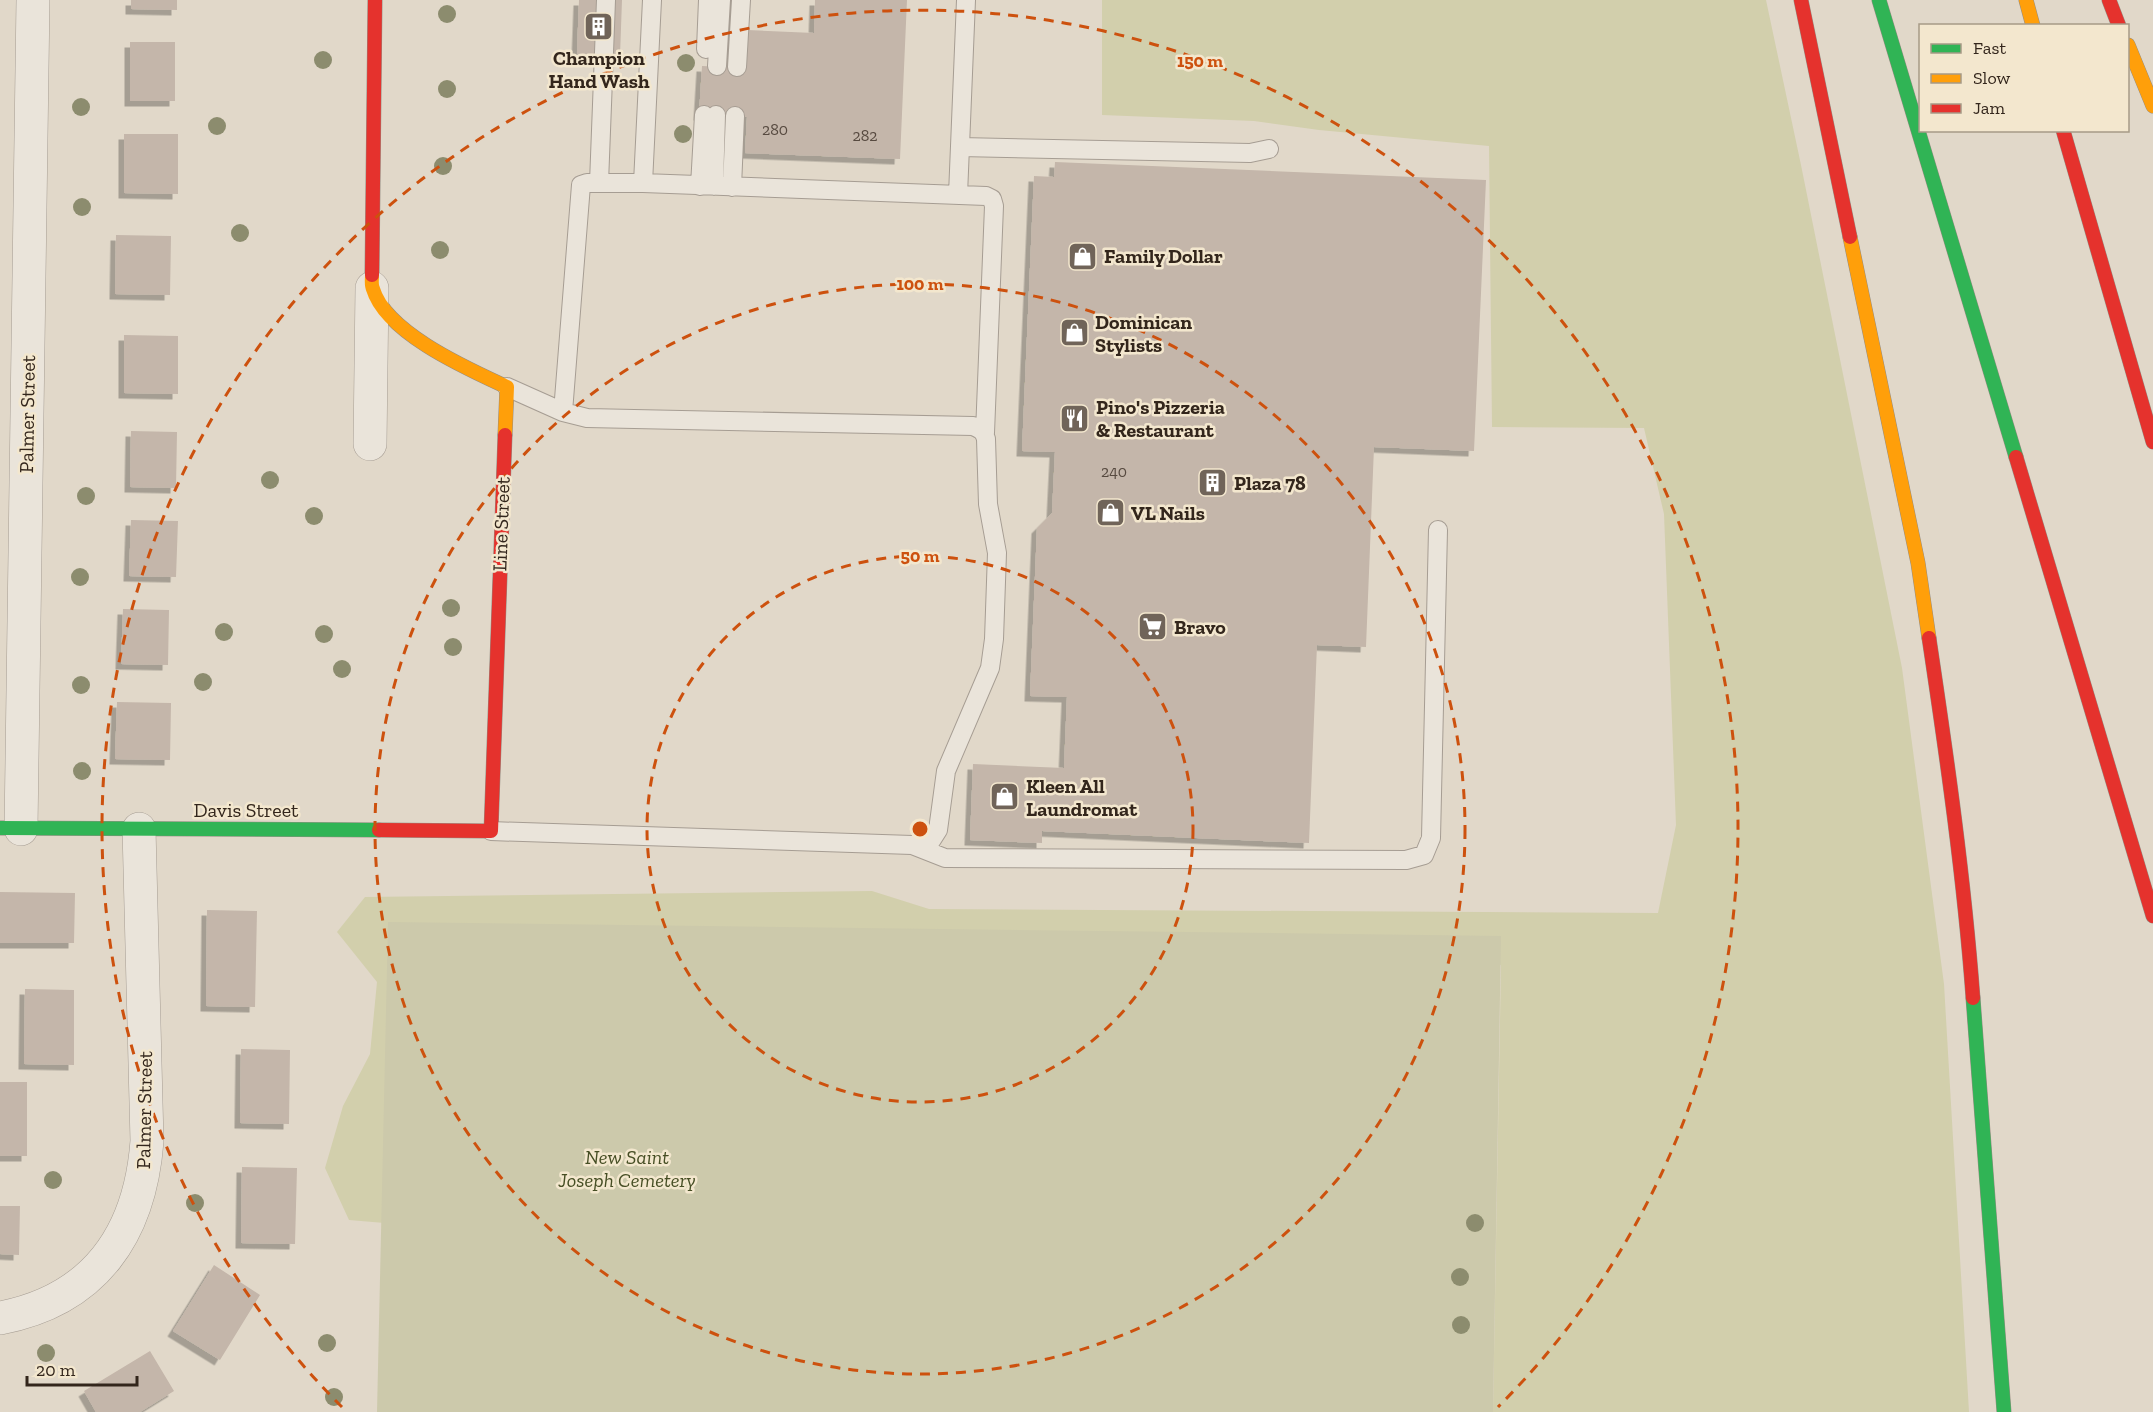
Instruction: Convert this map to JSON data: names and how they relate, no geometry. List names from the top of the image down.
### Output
{
  "streets": {
    "main road": ["Line Street", "Davis Street"],
    "street": ["Palmer Street"]
  },
  "crossings": [
    ["Palmer Street", "Davis Street"],
    ["Line Street", "Davis Street"]
  ],
  "parks": ["New Saint Joseph Cemetery"],
  "places": {
    "building": ["Champion Hand Wash", "Plaza 78"],
    "shop": [
      "Family Dollar",
      "Dominican Stylists",
      "VL Nails",
      "Kleen All Laundromat"
    ],
    "restaurant": ["Pino's Pizzeria & Restaurant"],
    "supermarket": ["Bravo"]
  },
  "house_numbers": ["280", "282", "240"],
  "legend": ["Fast", "Slow", "Jam"],
  "scale_bar": "20 m",
  "rings": ["150 m", "100 m", "50 m"]
}
